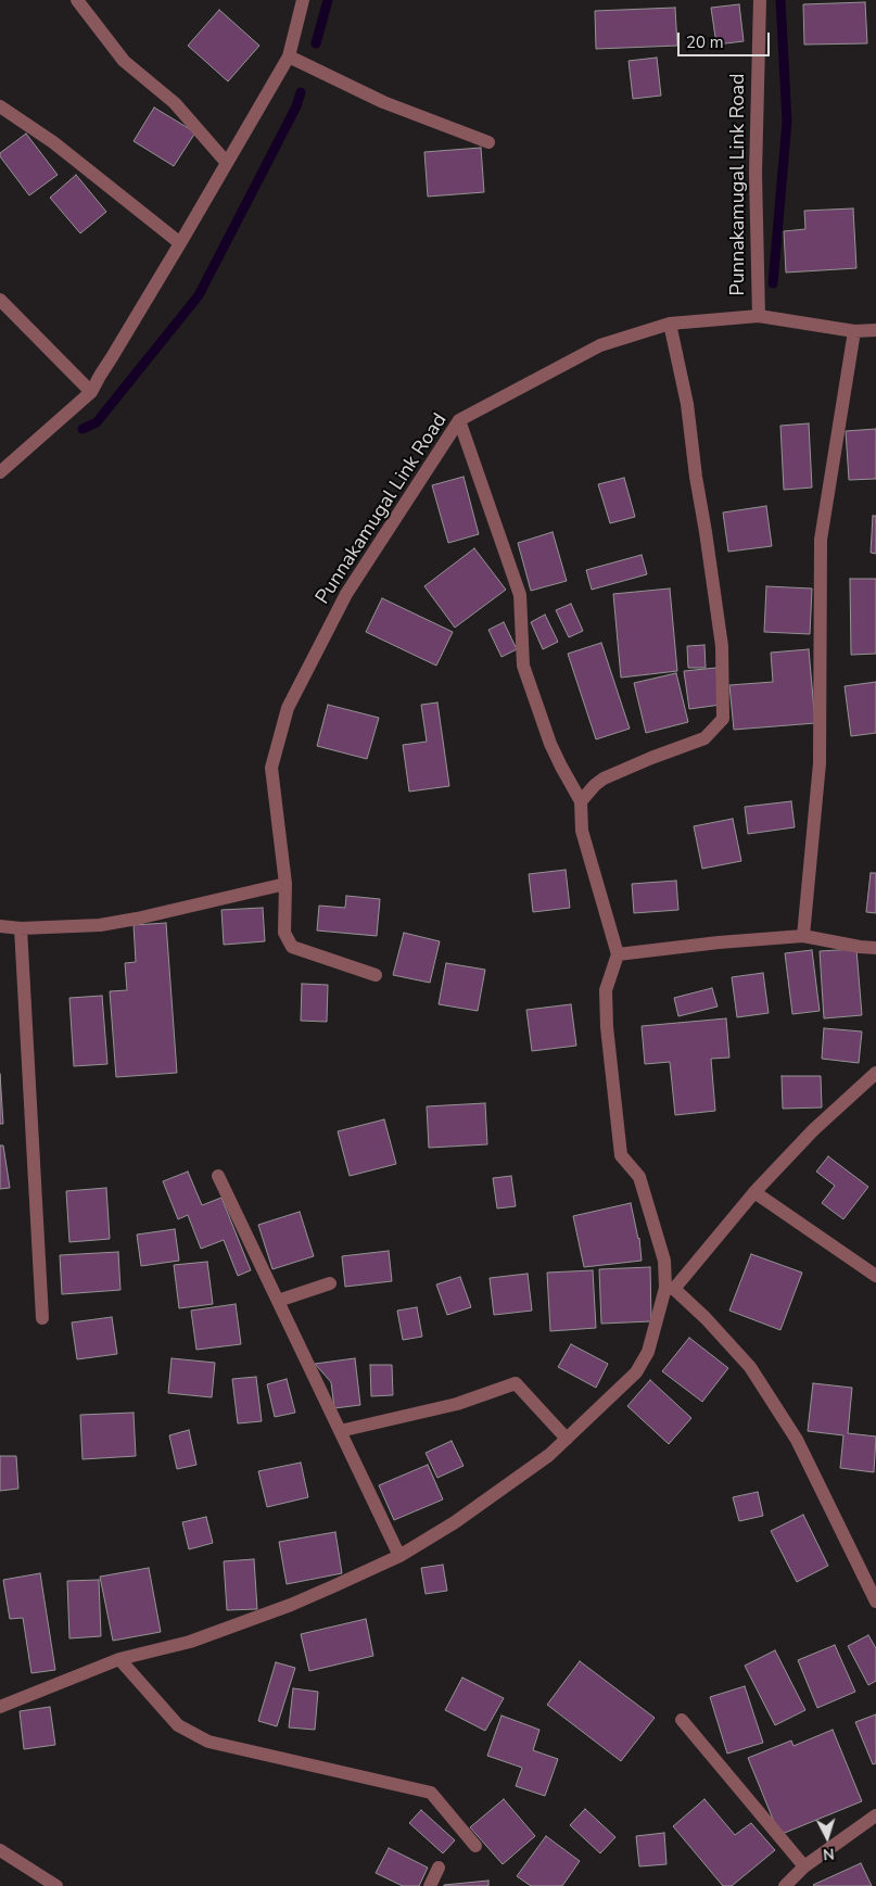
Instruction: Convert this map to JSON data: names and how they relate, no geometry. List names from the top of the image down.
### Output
{
  "streets": {
    "street": ["Punnakamugal Link Road"]
  },
  "scale_bar": "20 m",
  "north": "bottom"
}
